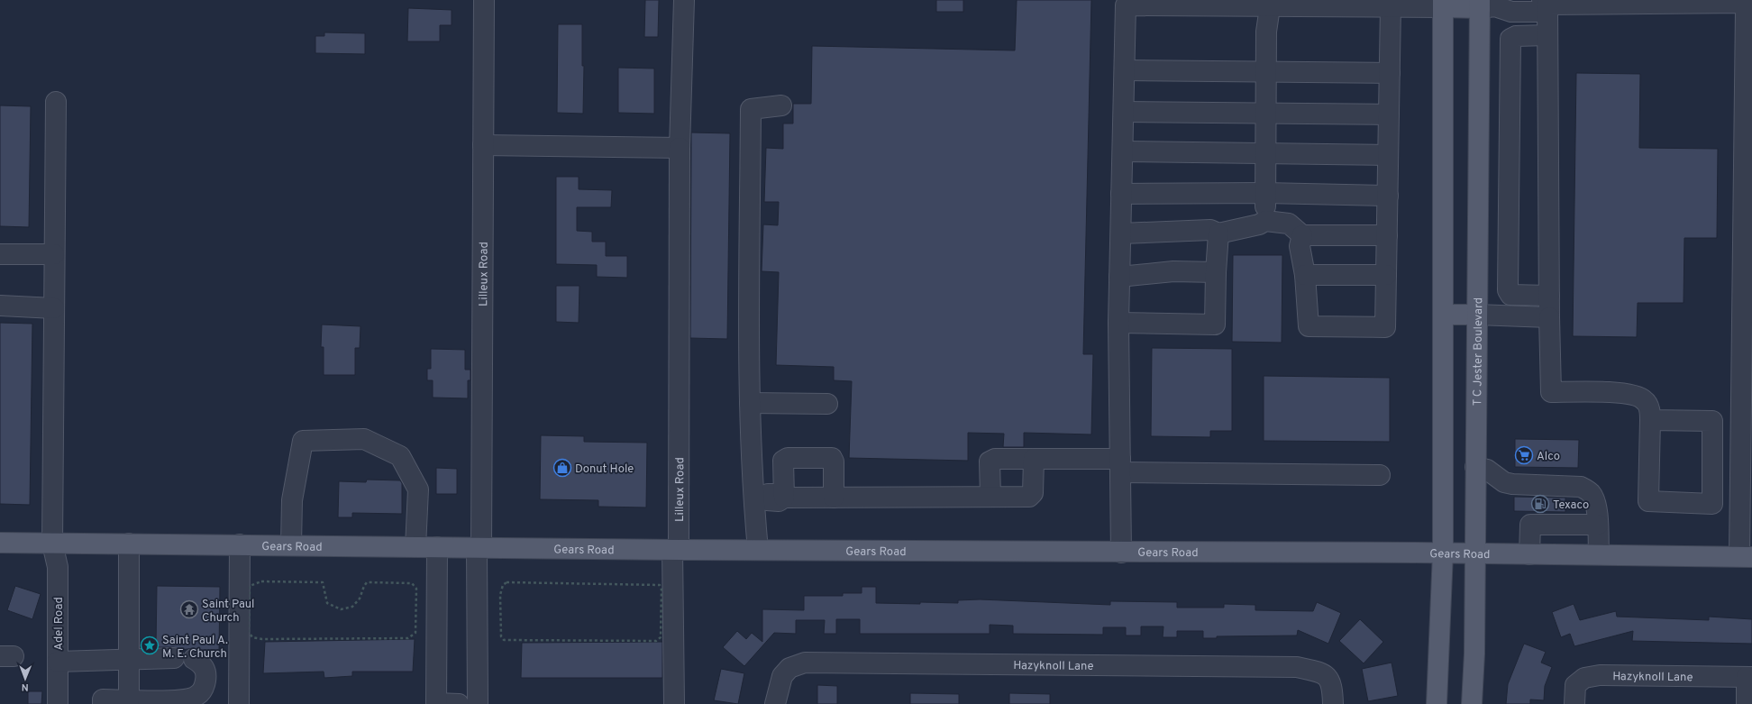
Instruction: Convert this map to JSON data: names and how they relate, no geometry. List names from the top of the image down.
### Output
{
  "streets": {
    "main road": ["T C Jester Boulevard", "Gears Road"],
    "street": ["Lilleux Road", "Adel Road", "Hazyknoll Lane"]
  },
  "crossings": [
    ["Lilleux Road", "Gears Road"],
    ["T C Jester Boulevard", "Gears Road"],
    ["Gears Road", "Adel Road"]
  ],
  "places": {
    "supermarket": ["Alco"],
    "shop": ["Donut Hole"],
    "fuel station": ["Texaco"],
    "temple": ["Saint Paul Church"],
    "place": ["Saint Paul A. M. E. Church"]
  },
  "north": "bottom"
}
